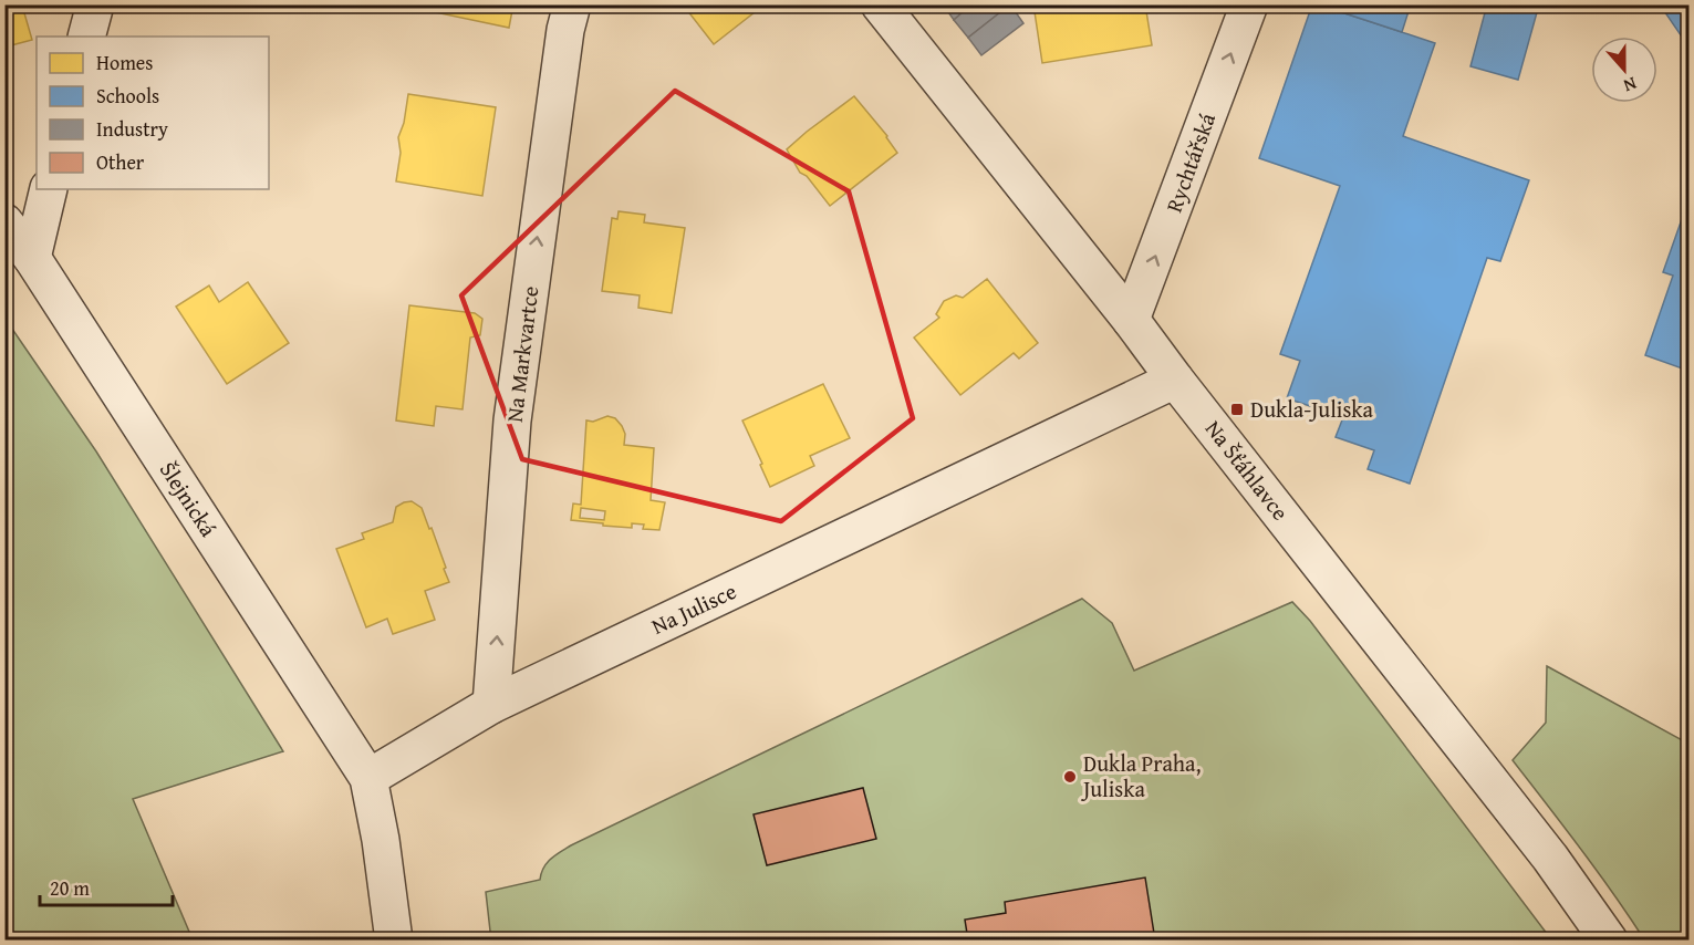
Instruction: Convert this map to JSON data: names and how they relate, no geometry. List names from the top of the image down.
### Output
{
  "streets": {
    "street": [
      "Rychtářská",
      "Na Markvartce",
      "Na Šťáhlavce",
      "Šlejnická",
      "Na Julisce"
    ]
  },
  "crossings": [
    ["Rychtářská", "Na Šťáhlavce"],
    ["Na Markvartce", "Na Julisce"],
    ["Na Šťáhlavce", "Na Julisce"],
    ["Šlejnická", "Na Julisce"]
  ],
  "one_way": ["Rychtářská", "Na Markvartce"],
  "places": {
    "transit": ["Dukla-Juliska"],
    "other": ["Dukla Praha, Juliska"]
  },
  "legend": [
    "Homes",
    "Schools",
    "Industry",
    "Other"
  ],
  "scale_bar": "20 m",
  "north": "bottom"
}
